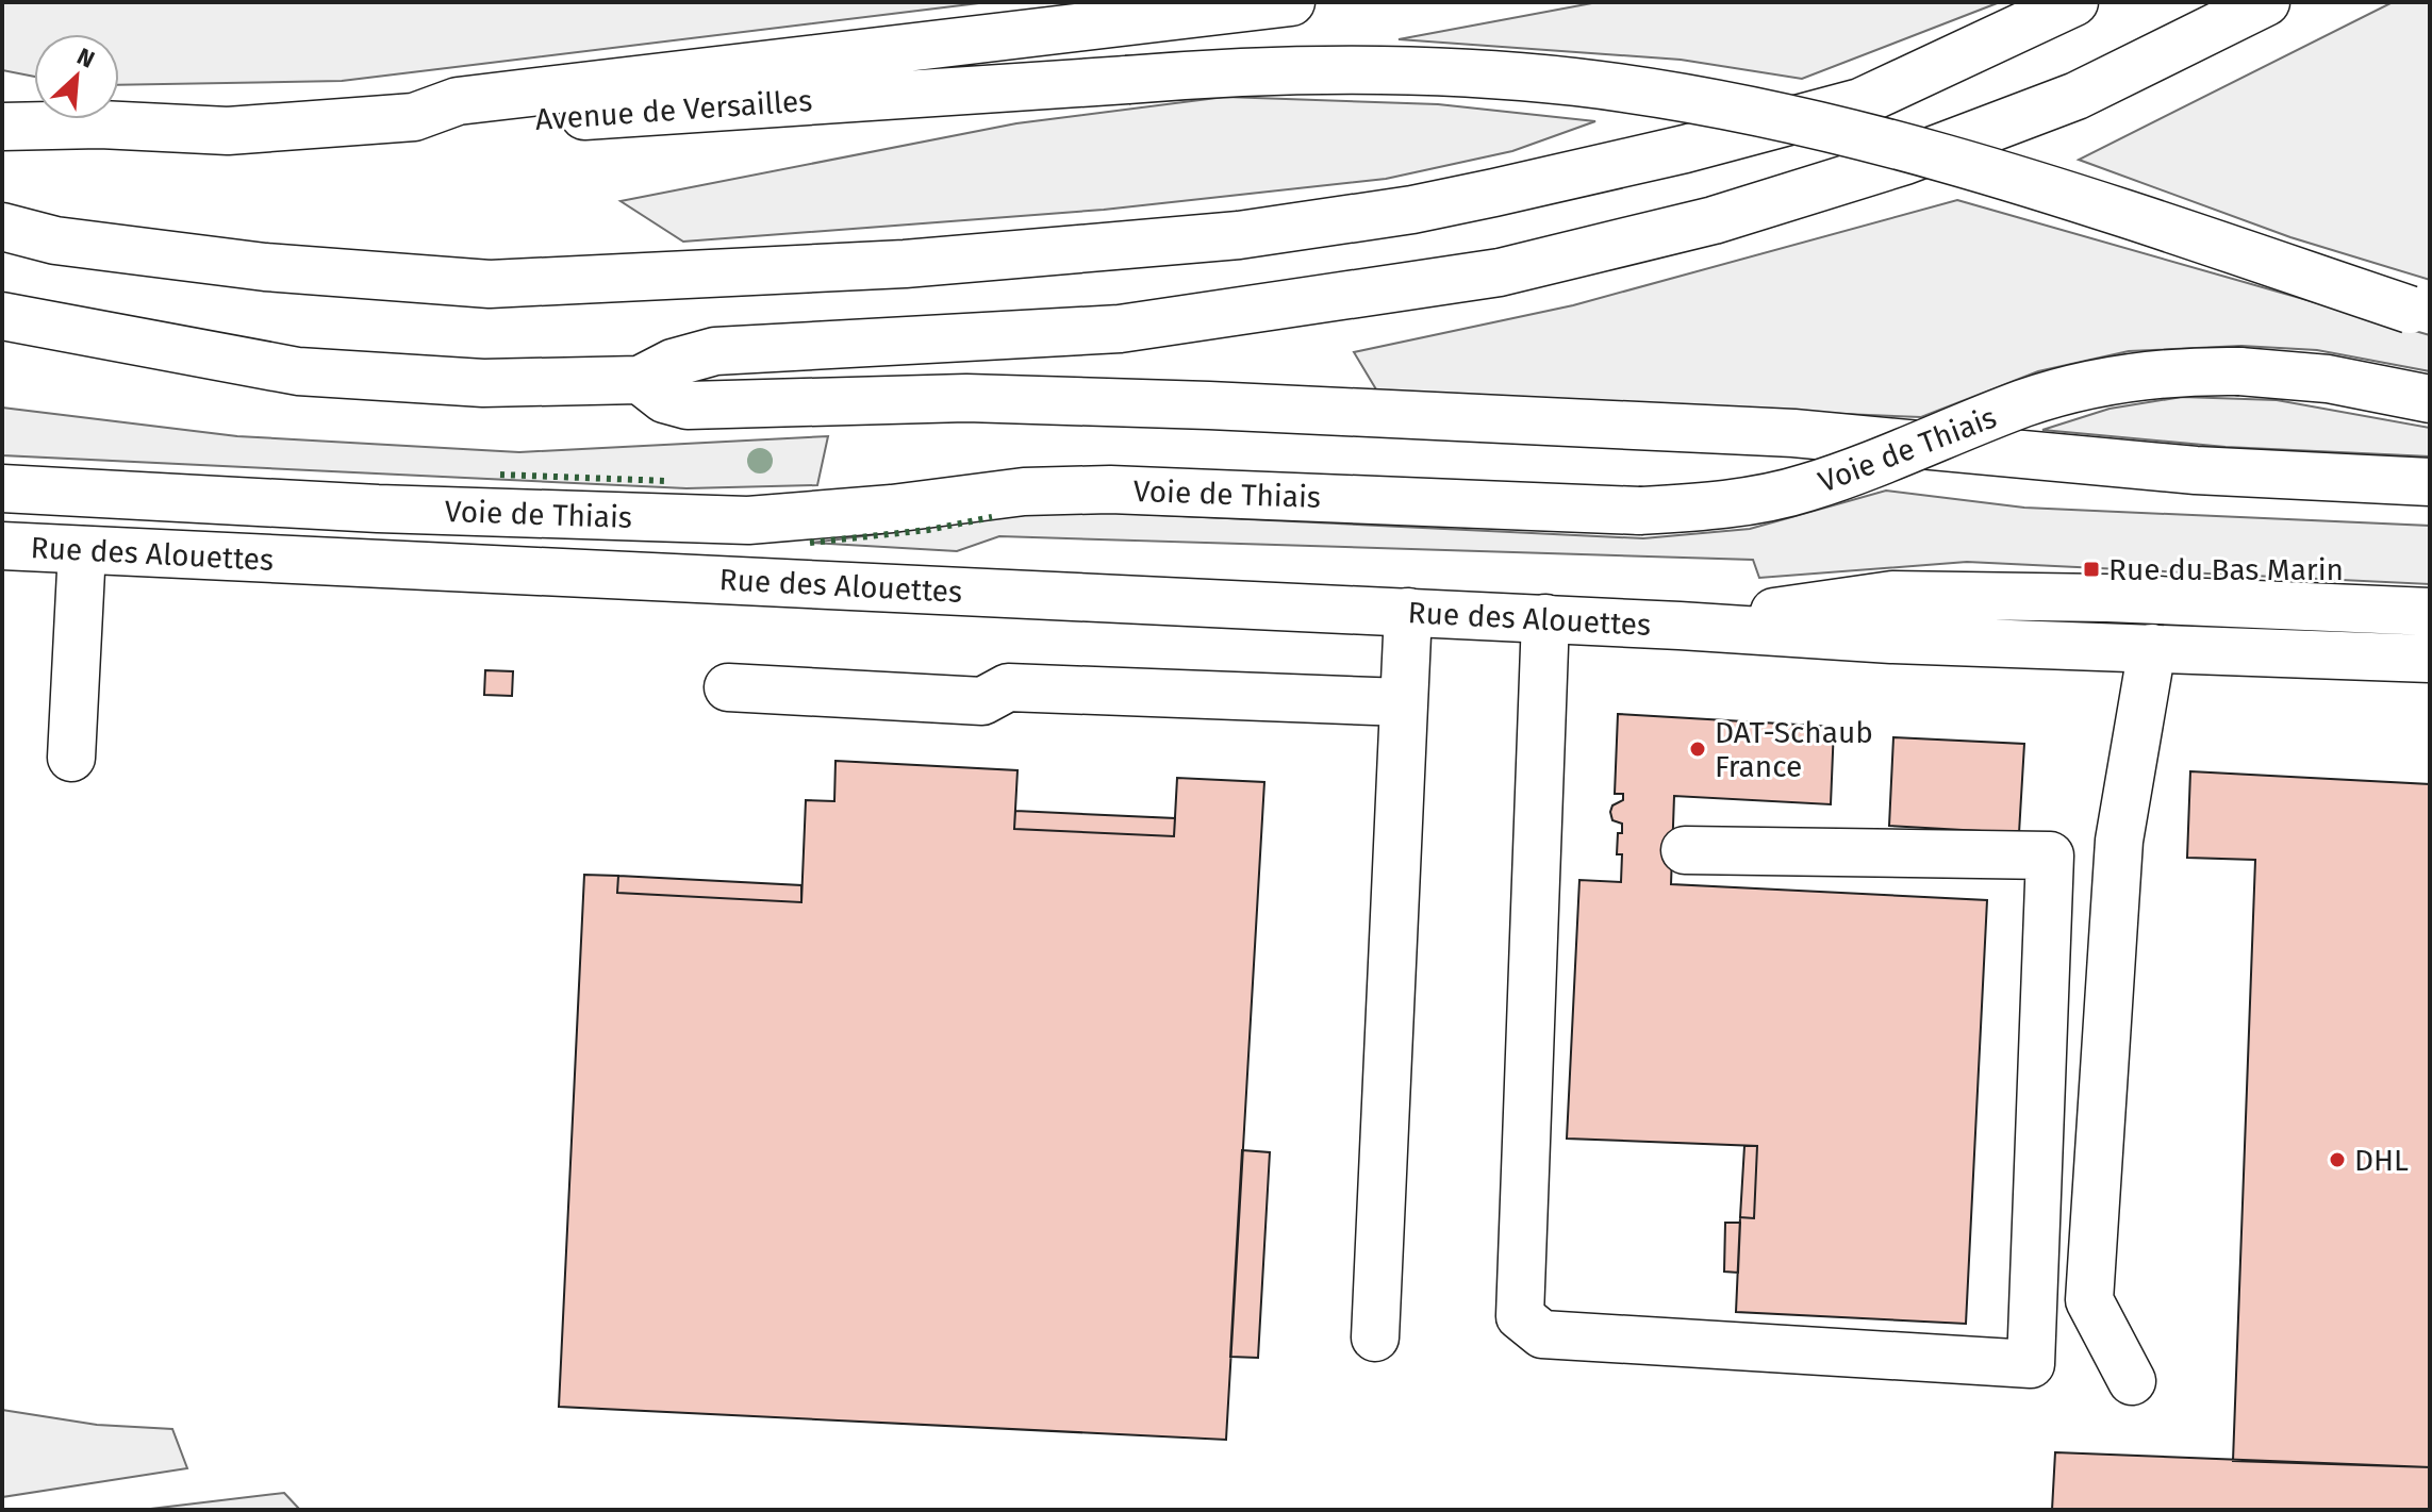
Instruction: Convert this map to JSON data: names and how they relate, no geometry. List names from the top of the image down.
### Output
{
  "streets": {
    "main road": ["Avenue de Versailles", "Voie de Thiais", "Rue des Alouettes"]
  },
  "places": {
    "transit": ["Rue du Bas Marin"],
    "other": ["DAT-Schaub France", "DHL"]
  },
  "north": "top right"
}
